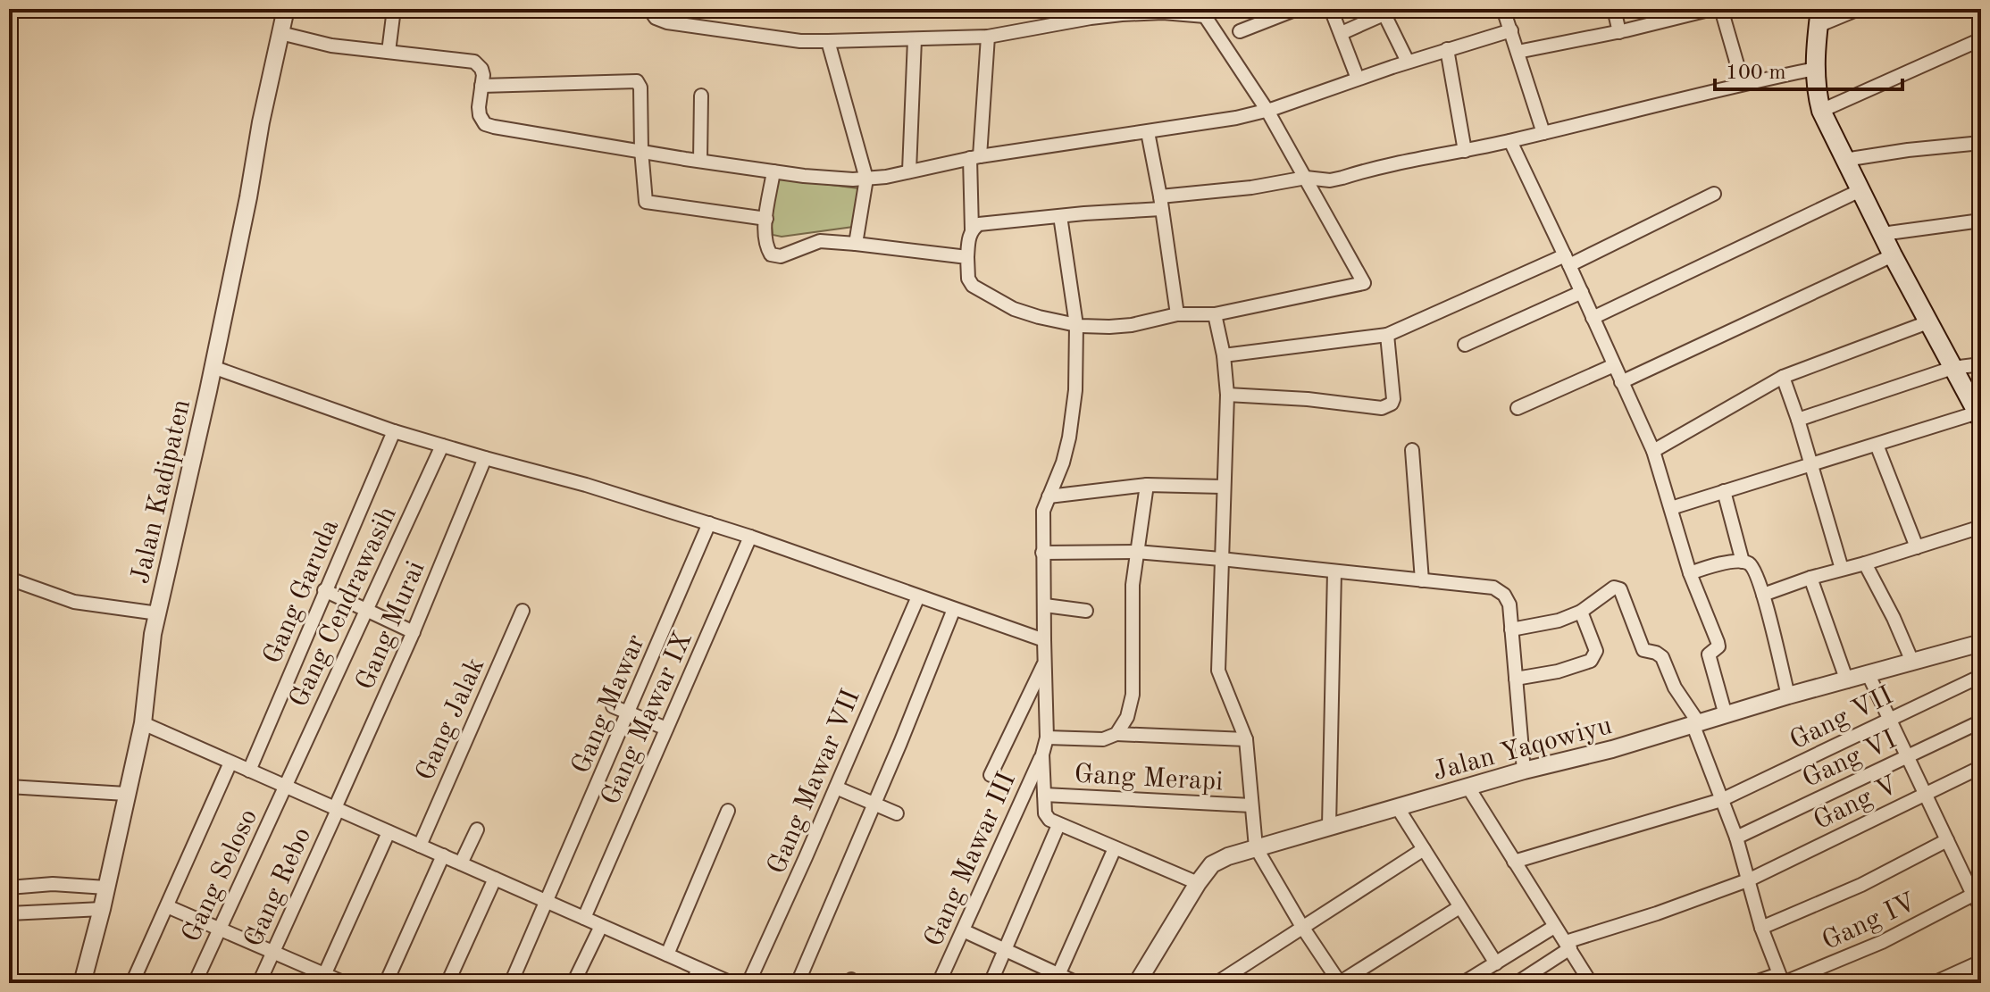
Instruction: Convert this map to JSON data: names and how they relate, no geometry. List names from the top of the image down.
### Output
{
  "streets": {
    "street": [
      "Jalan Kadipaten",
      "Gang Garuda",
      "Gang Cendrawasih",
      "Gang Murai",
      "Gang Mawar",
      "Gang VII",
      "Gang Mawar IX",
      "Gang Jalak",
      "Jalan Yaqowiyu",
      "Gang VI",
      "Gang Merapi",
      "Gang Mawar VII",
      "Gang V",
      "Gang Mawar III",
      "Gang Seloso",
      "Gang Rebo",
      "Gang IV"
    ]
  },
  "crossings": [
    ["Gang Cendrawasih", "Gang Seloso"],
    ["Gang Murai", "Gang Rebo"]
  ],
  "scale_bar": "100 m"
}
